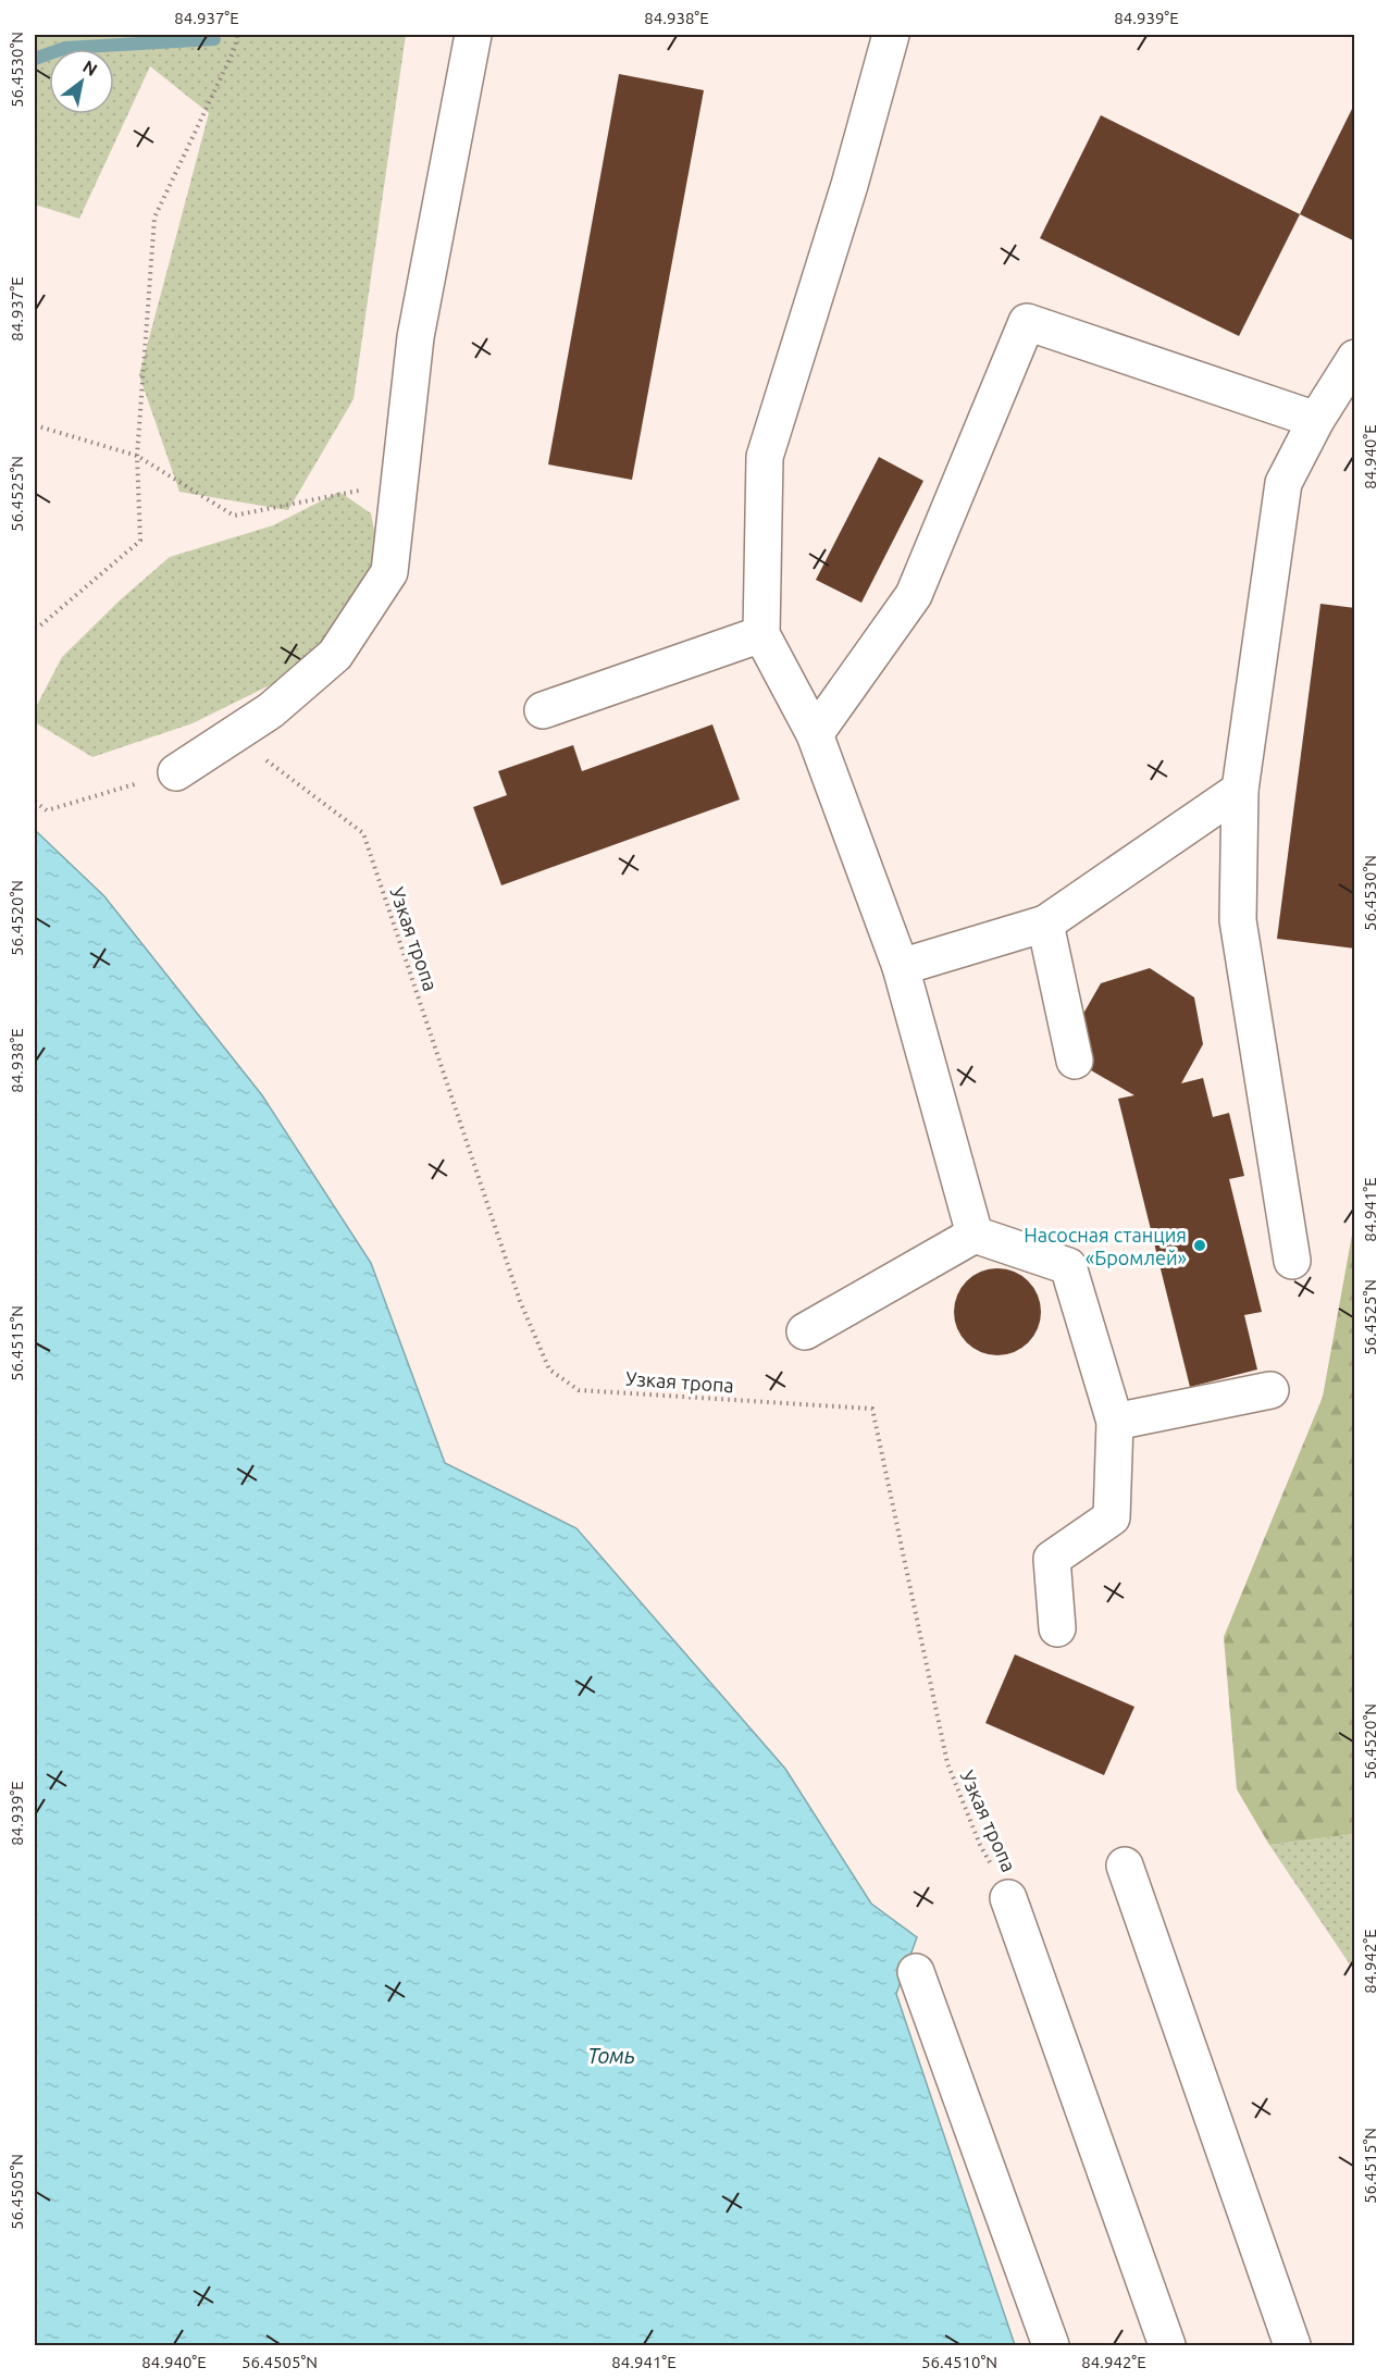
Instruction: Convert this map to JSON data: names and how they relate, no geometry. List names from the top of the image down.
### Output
{
  "streets": {
    "path": ["Узкая тропа"]
  },
  "water": ["Томь"],
  "places": ["Насосная станция «Бромлей»"],
  "north": "top right",
  "coordinates": [
    "84.937°E",
    "84.938°E",
    "84.939°E",
    "56.4530°N",
    "84.940°E",
    "56.4525°N",
    "56.4520°N",
    "84.941°E",
    "56.4515°N",
    "84.942°E",
    "56.4505°N",
    "56.4510°N"
  ]
}
